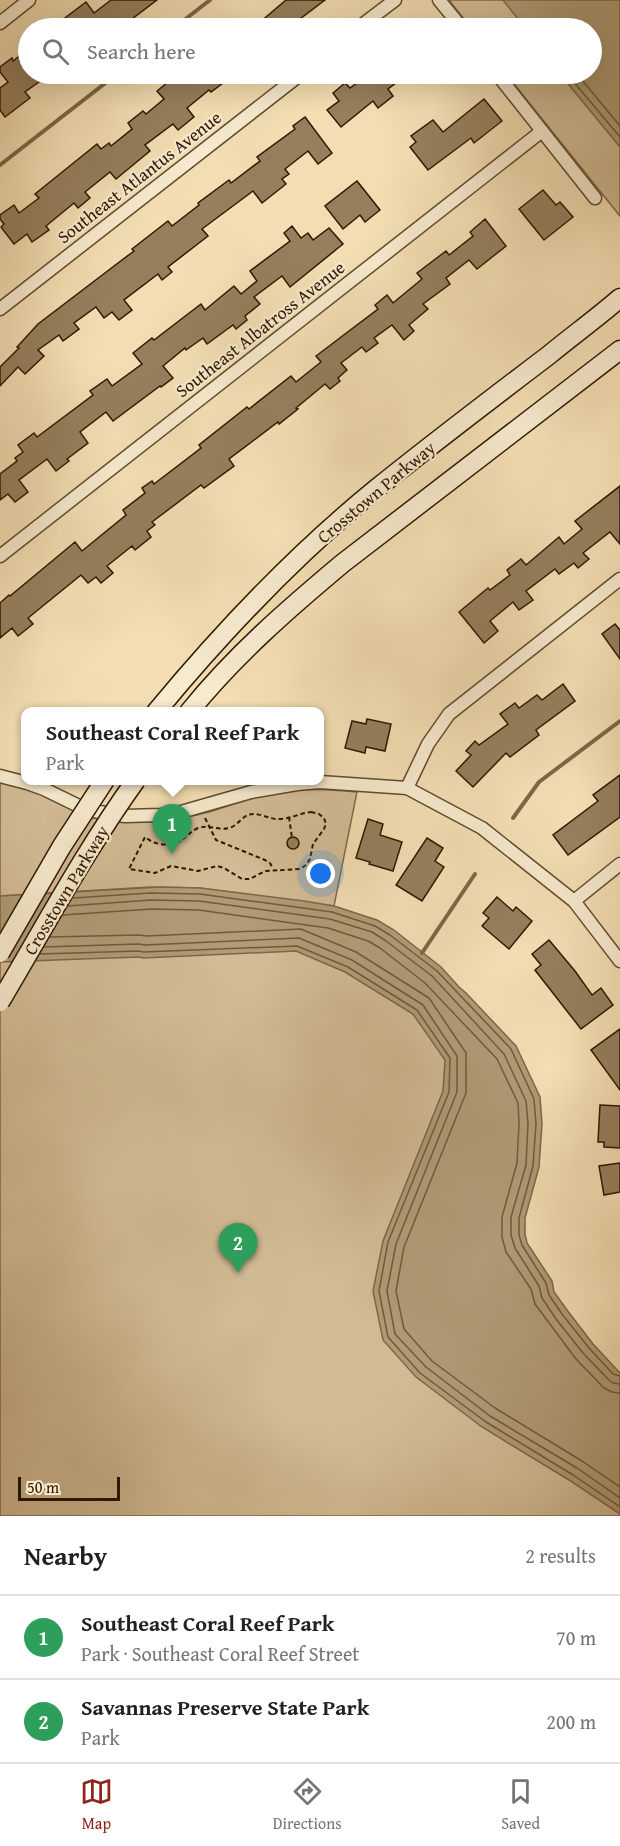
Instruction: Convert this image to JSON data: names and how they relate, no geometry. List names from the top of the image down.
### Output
{
  "streets": {
    "main road": ["Crosstown Parkway"],
    "street": ["Southeast Atlantus Avenue", "Southeast Albatross Avenue"]
  },
  "scale_bar": "50 m",
  "page": {
    "search": "Search here",
    "popup": ["Southeast Coral Reef Park", "Park"],
    "pins": ["1", "2"],
    "scale": "50 m",
    "heading": ["Nearby", "2 results"],
    "list": [
      {
        "mark": "1",
        "name": "Southeast Coral Reef Park",
        "note": "Park · Southeast Coral Reef Street",
        "value": "70 m"
      },
      {
        "mark": "2",
        "name": "Savannas Preserve State Park",
        "note": "Park",
        "value": "200 m"
      }
    ],
    "nav": ["Map", "Directions", "Saved"]
  }
}
